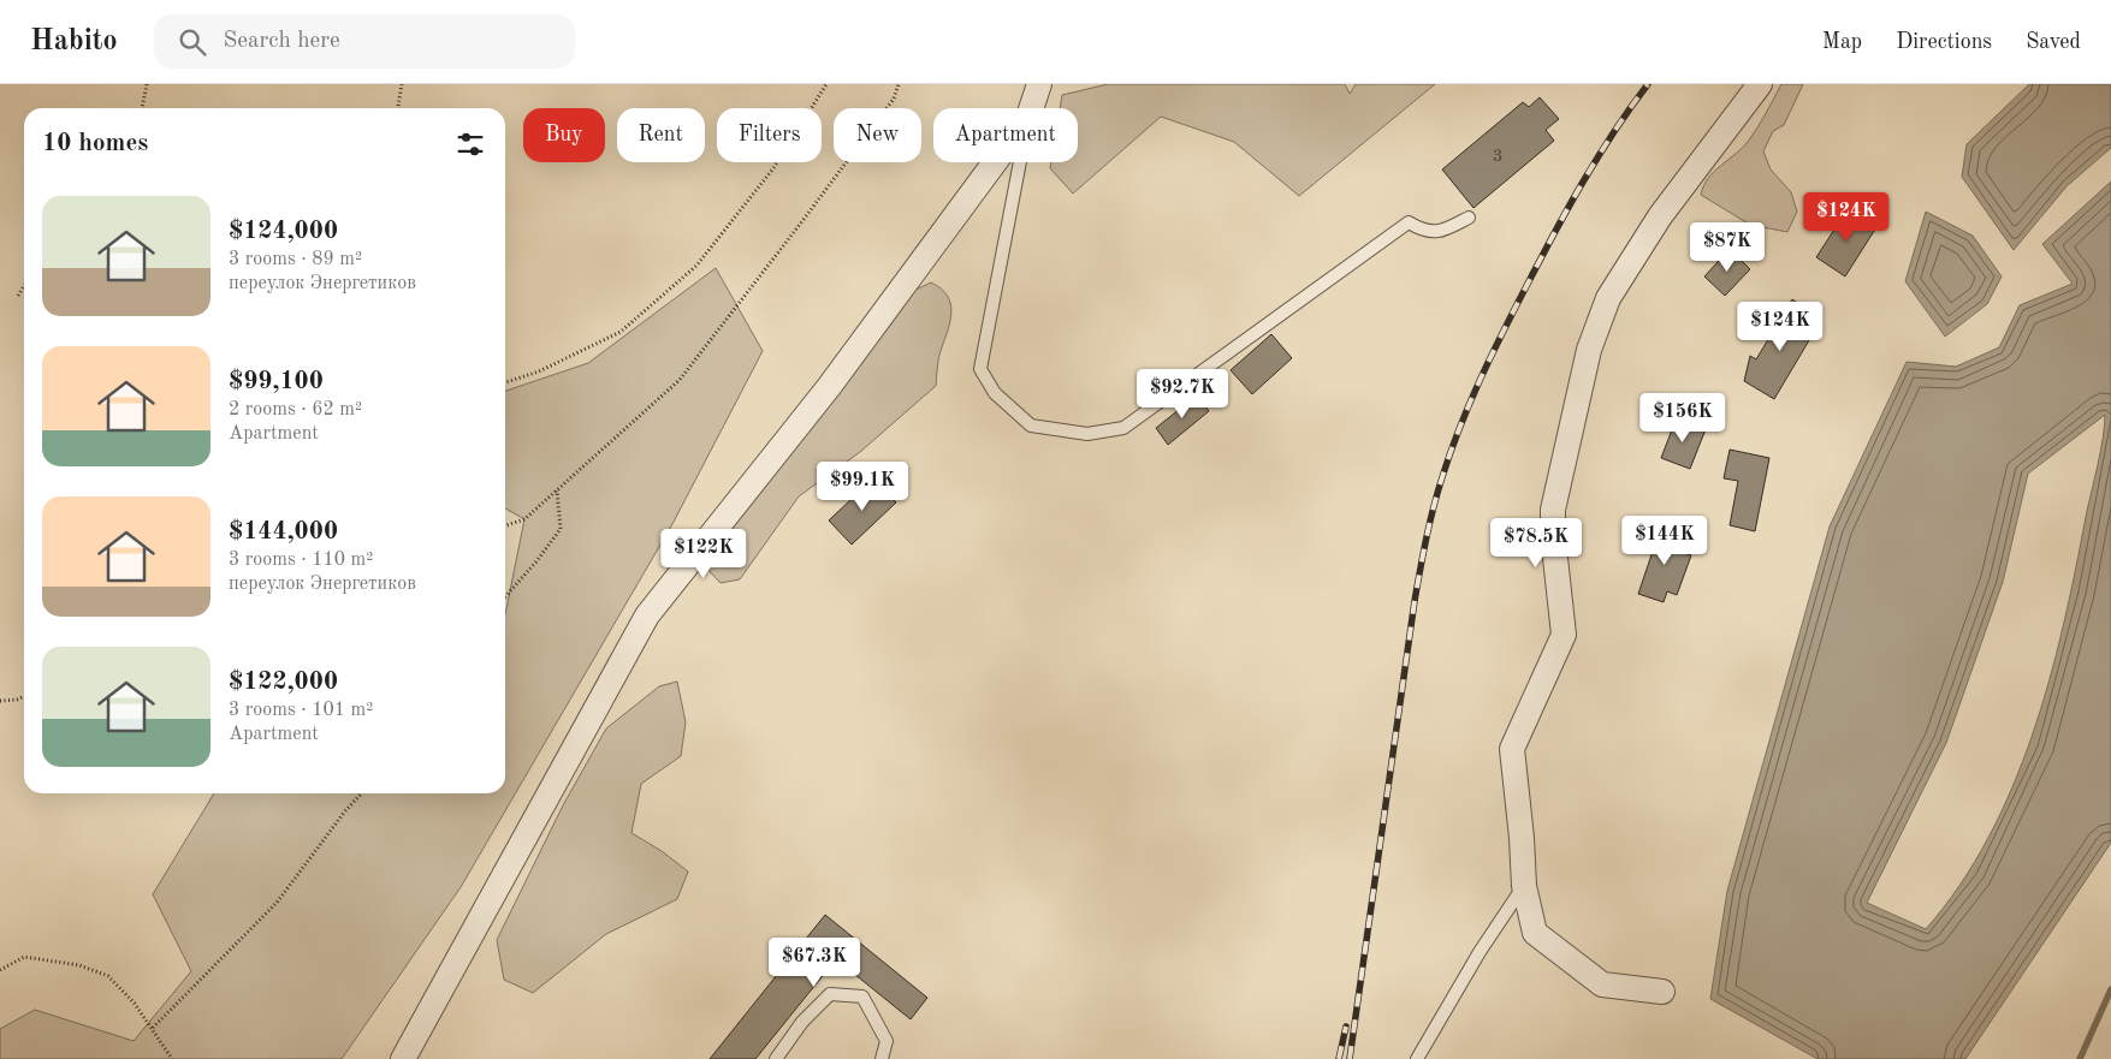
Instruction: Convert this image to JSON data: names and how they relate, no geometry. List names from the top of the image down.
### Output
{
  "house_numbers": ["3"],
  "page": {
    "header": "Habito",
    "search": "Search here",
    "nav": ["Map", "Directions", "Saved"],
    "chip": [
      "Buy",
      "Rent",
      "Filters",
      "New",
      "Apartment"
    ],
    "heading": "10 homes",
    "list": [
      {
        "name": "$124,000",
        "note": "3 rooms · 89 m² · переулок Энергетиков"
      },
      {
        "name": "$99,100",
        "note": "2 rooms · 62 m² · Apartment"
      },
      {
        "name": "$144,000",
        "note": "3 rooms · 110 m² · переулок Энергетиков"
      },
      {
        "name": "$122,000",
        "note": "3 rooms · 101 m² · Apartment"
      }
    ],
    "price": [
      "$124K",
      "$87K",
      "$124K",
      "$92.7K",
      "$156K",
      "$99.1K",
      "$144K",
      "$78.5K",
      "$122K",
      "$67.3K"
    ]
  }
}
